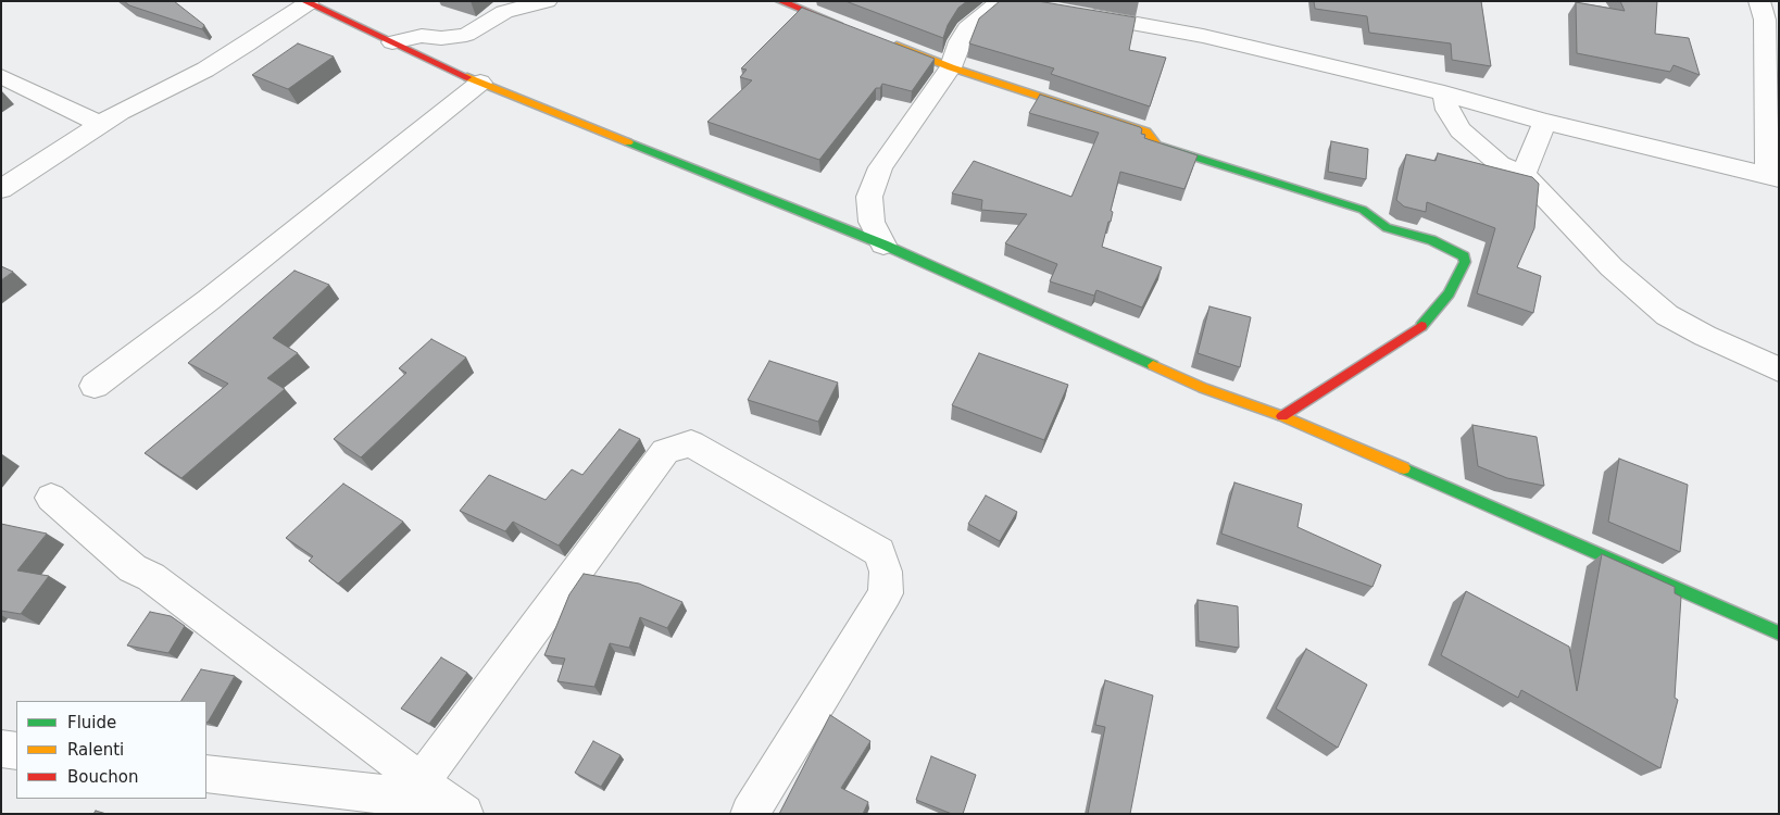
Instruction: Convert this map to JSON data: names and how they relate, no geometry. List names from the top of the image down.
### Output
{
  "legend": ["Fluide", "Ralenti", "Bouchon"]
}
